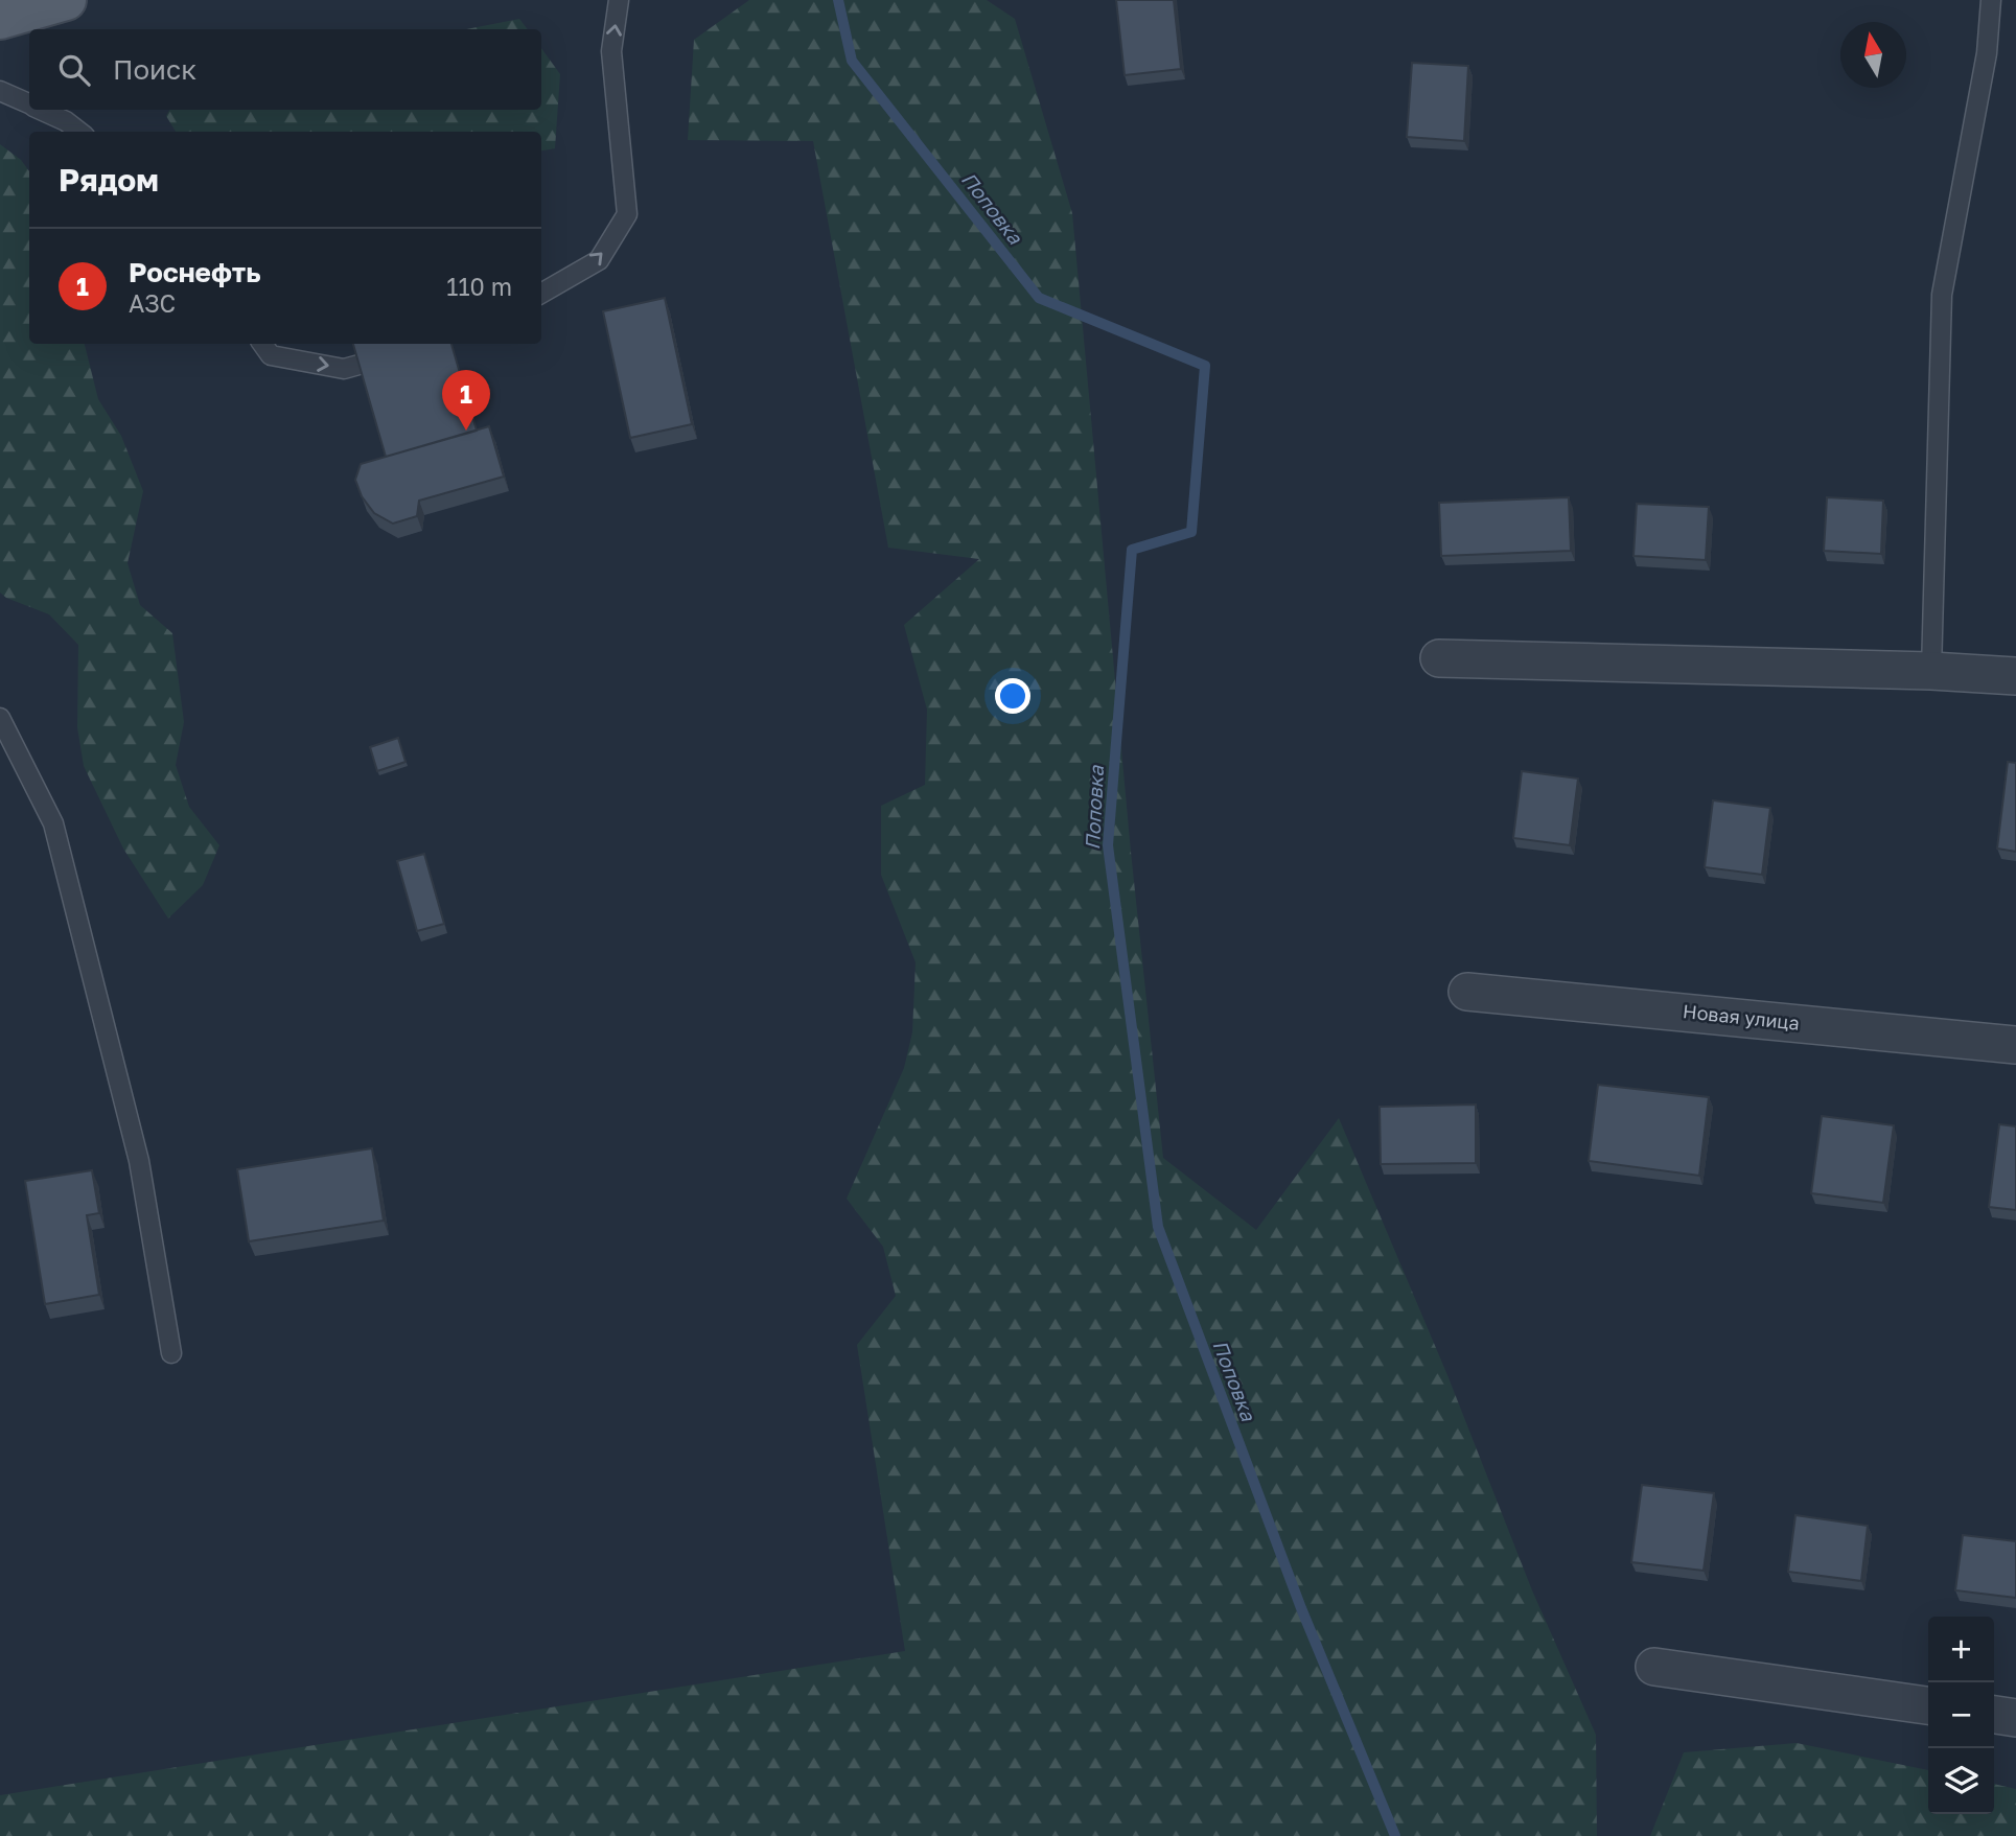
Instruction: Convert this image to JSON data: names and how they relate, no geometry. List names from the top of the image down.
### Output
{
  "streets": {
    "street": ["Новая улица"]
  },
  "water": ["Поповка"],
  "north": "top",
  "page": {
    "search": "Поиск",
    "heading": "Рядом",
    "list": [
      {
        "mark": "1",
        "name": "Роснефть",
        "note": "АЗС",
        "value": "110 m"
      }
    ],
    "pins": "1",
    "map_buttons": ["+", "−"]
  }
}
